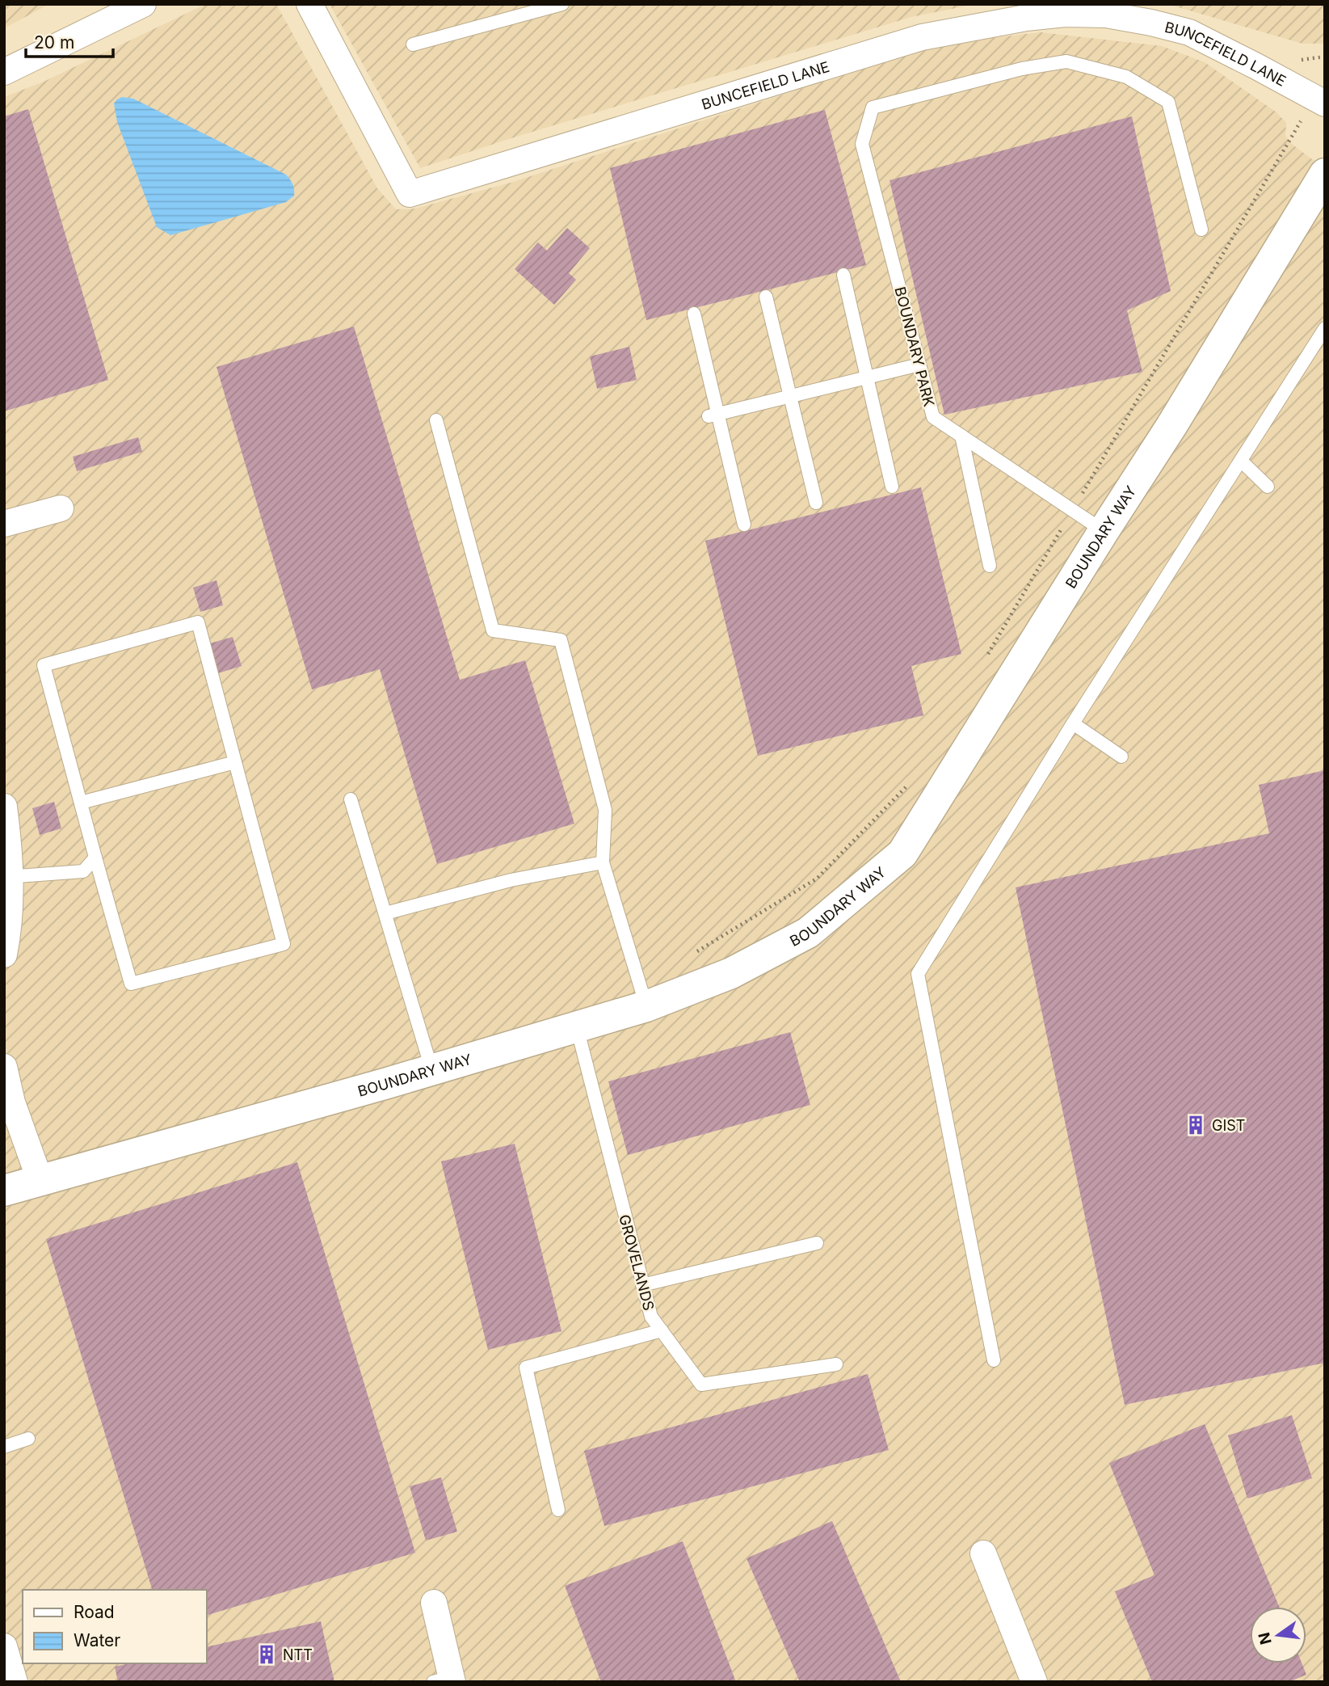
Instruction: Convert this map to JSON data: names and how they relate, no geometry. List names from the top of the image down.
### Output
{
  "streets": {
    "street": ["BUNCEFIELD LANE", "BOUNDARY WAY"],
    "lane": ["BOUNDARY PARK", "GROVELANDS"]
  },
  "crossings": [
    ["BOUNDARY PARK", "BOUNDARY WAY"],
    ["BOUNDARY WAY", "GROVELANDS"]
  ],
  "places": {
    "building": ["GIST", "NTT"]
  },
  "legend": ["Road", "Water"],
  "scale_bar": "20 m",
  "north": "left"
}
